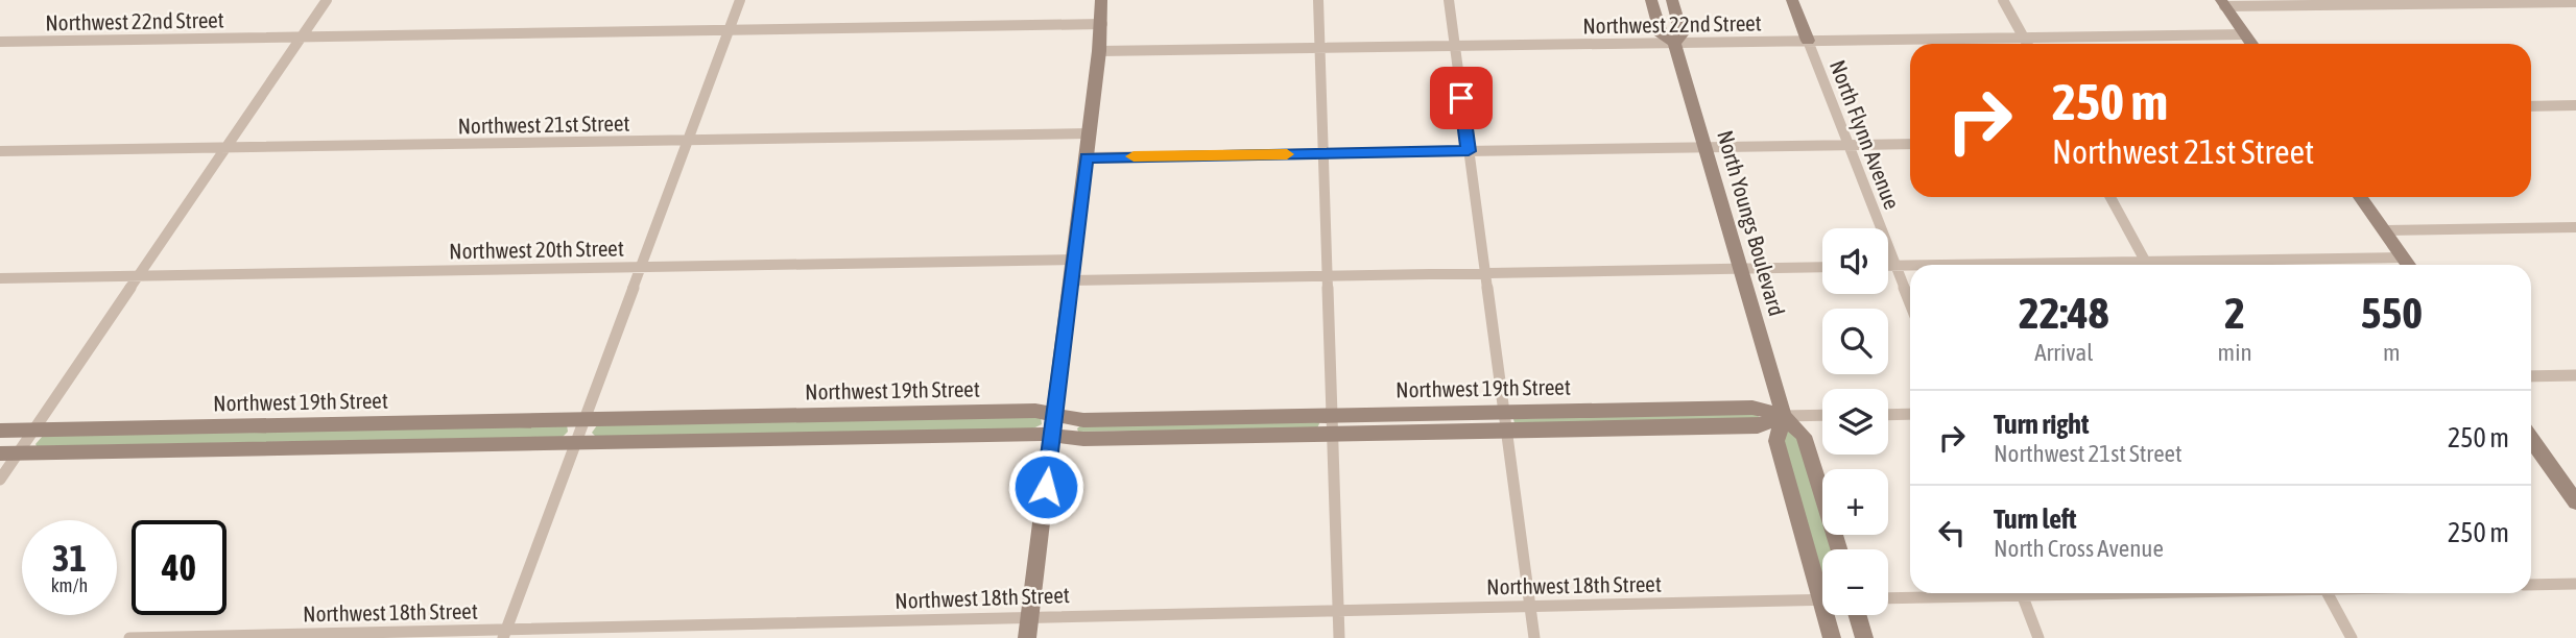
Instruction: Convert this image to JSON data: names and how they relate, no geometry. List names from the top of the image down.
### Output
{
  "streets": {
    "street": [
      "Northwest 22nd Street",
      "Northwest 21st Street",
      "North Flynn Avenue",
      "North Youngs Boulevard",
      "Northwest 20th Street",
      "Northwest 19th Street",
      "Northwest 18th Street"
    ]
  },
  "crossings": [
    ["Northwest 22nd Street", "North Flynn Avenue"],
    ["Northwest 22nd Street", "North Youngs Boulevard"],
    ["North Youngs Boulevard", "Northwest 19th Street"]
  ],
  "page": {
    "turn": ["250 m", "Northwest 21st Street"],
    "map_buttons": ["+", "−"],
    "eta": [
      "22:48",
      "Arrival",
      "2",
      "min",
      "550",
      "m"
    ],
    "list": [
      {
        "name": "Turn right",
        "note": "Northwest 21st Street",
        "value": "250 m"
      },
      {
        "name": "Turn left",
        "note": "North Cross Avenue",
        "value": "250 m"
      }
    ],
    "speed": "31 km/h",
    "limit": "40"
  }
}
